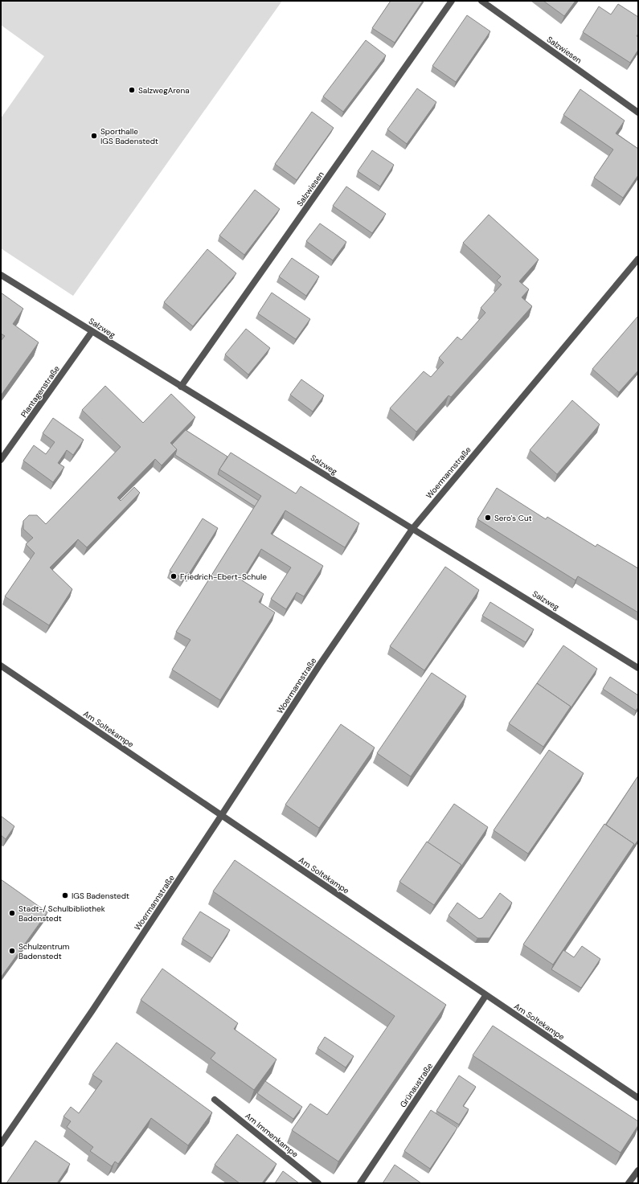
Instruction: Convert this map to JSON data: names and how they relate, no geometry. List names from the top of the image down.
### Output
{
  "streets": {
    "street": [
      "Salzwiesen",
      "Salzweg",
      "Plantagenstraße",
      "Woermannstraße",
      "Am Soltekampe",
      "Grünaustraße",
      "Am Immenkampe"
    ]
  },
  "crossings": [
    ["Salzwiesen", "Salzweg"],
    ["Salzweg", "Plantagenstraße"],
    ["Salzweg", "Woermannstraße"],
    ["Woermannstraße", "Am Soltekampe"],
    ["Am Soltekampe", "Grünaustraße"]
  ],
  "places": [
    "SalzwegArena",
    "Sporthalle IGS Badenstedt",
    "Sero's Cut",
    "Friedrich-Ebert-Schule",
    "IGS Badenstedt",
    "Stadt-/ Schulbibliothek Badenstedt",
    "Schulzentrum Badenstedt"
  ]
}
